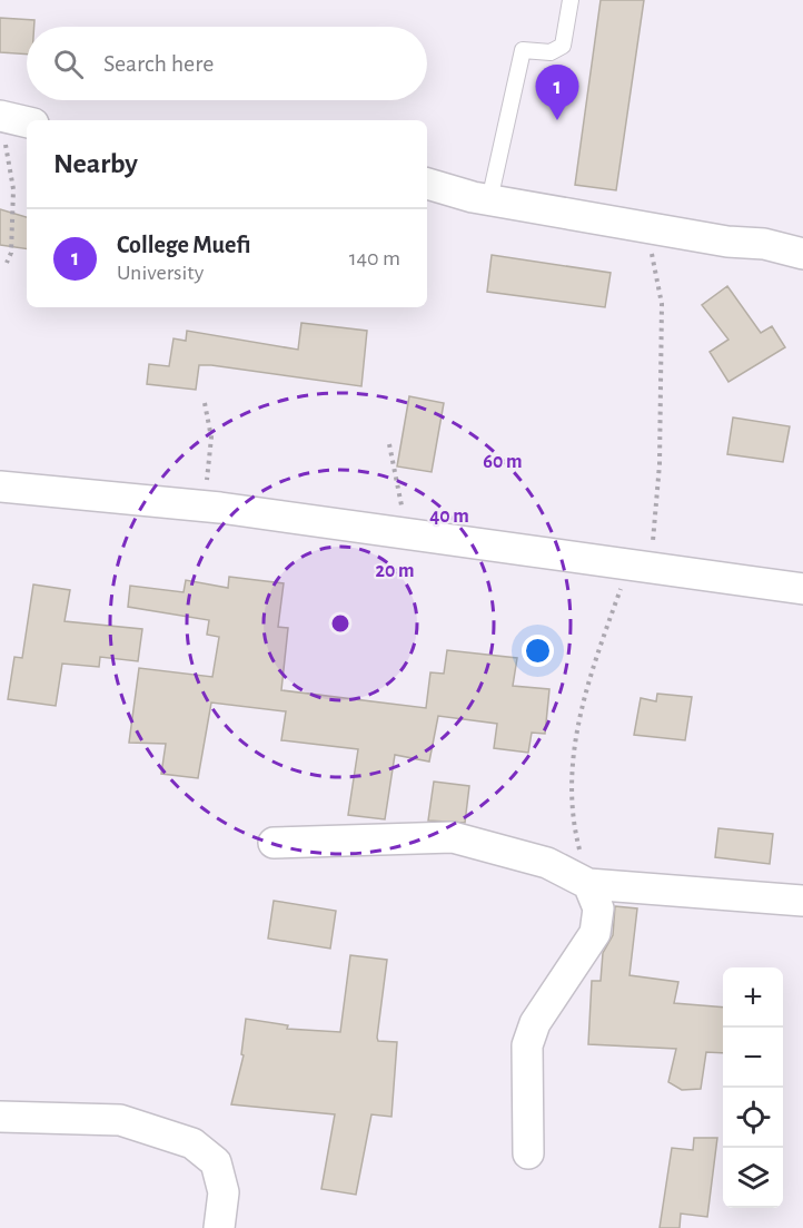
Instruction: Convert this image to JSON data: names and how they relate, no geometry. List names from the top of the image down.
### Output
{
  "page": {
    "search": "Search here",
    "pins": "1",
    "heading": "Nearby",
    "list": [
      {
        "mark": "1",
        "name": "College Muefi",
        "note": "University",
        "value": "140 m"
      }
    ],
    "map_buttons": ["+", "−"]
  },
  "rings": ["60 m", "40 m", "20 m"]
}
